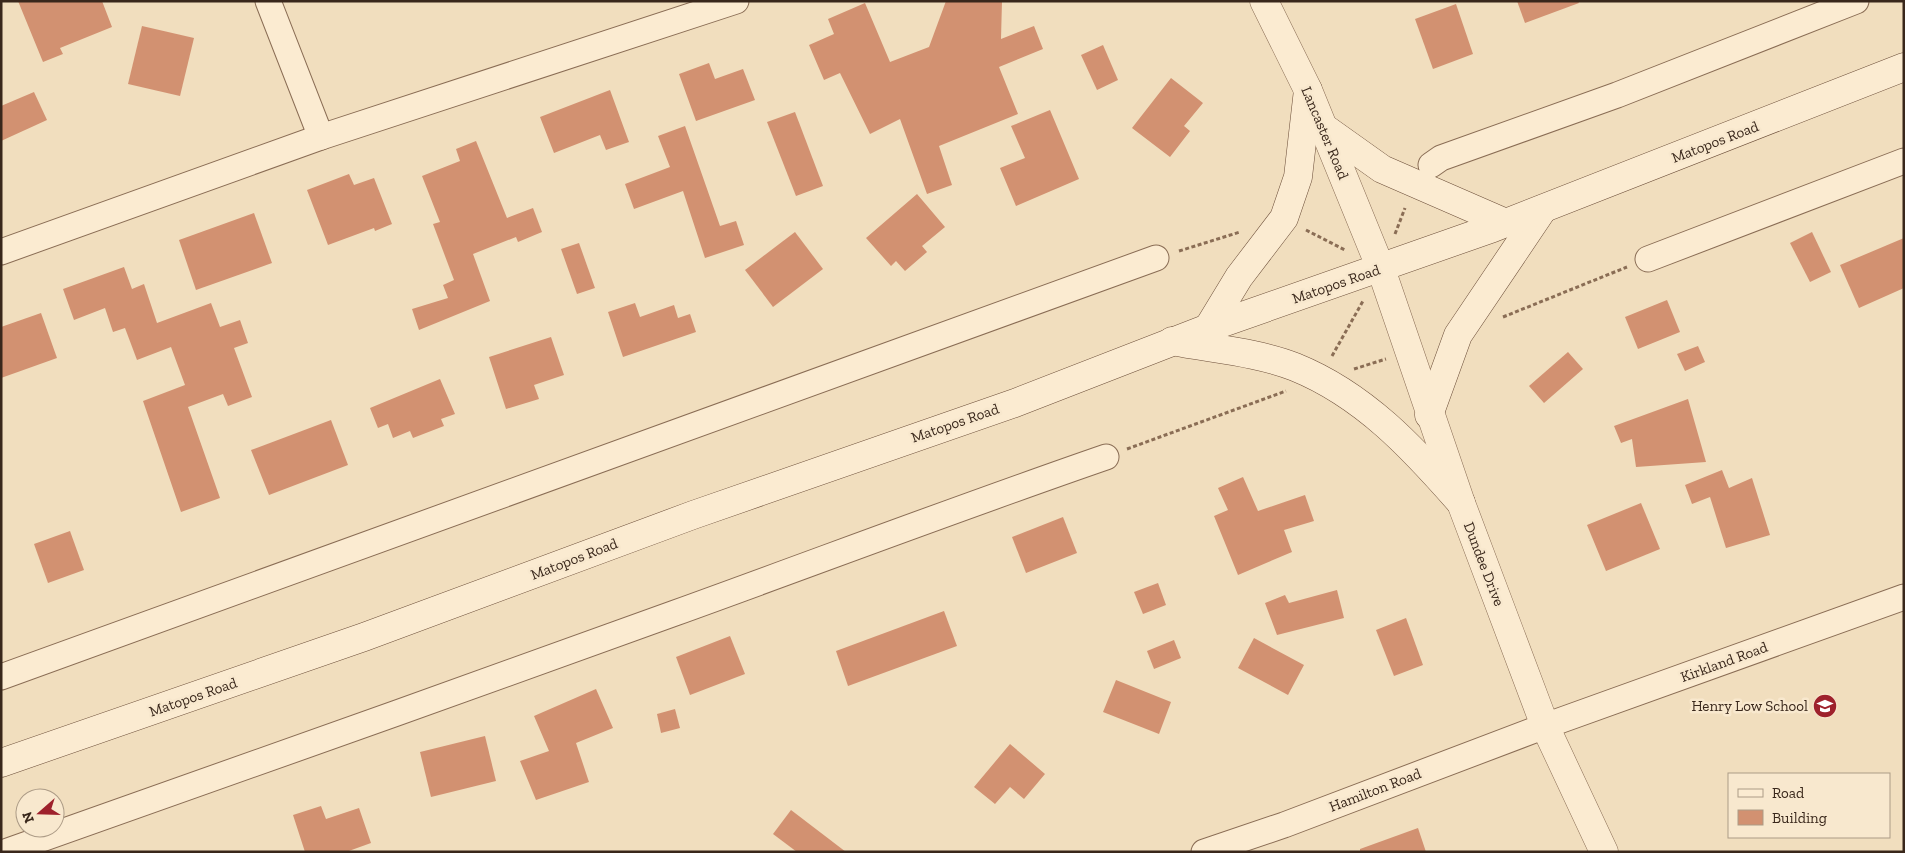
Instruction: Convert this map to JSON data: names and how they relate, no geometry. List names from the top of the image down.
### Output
{
  "streets": {
    "main road": ["Lancaster Road", "Matopos Road", "Dundee Drive"],
    "street": ["Kirkland Road", "Hamilton Road"]
  },
  "crossings": [
    ["Lancaster Road", "Matopos Road"],
    ["Lancaster Road", "Dundee Drive"],
    ["Matopos Road", "Dundee Drive"],
    ["Dundee Drive", "Kirkland Road"],
    ["Dundee Drive", "Hamilton Road"],
    ["Kirkland Road", "Hamilton Road"]
  ],
  "places": {
    "school or university": ["Henry Low School"]
  },
  "legend": ["Road", "Building"],
  "north": "left"
}
